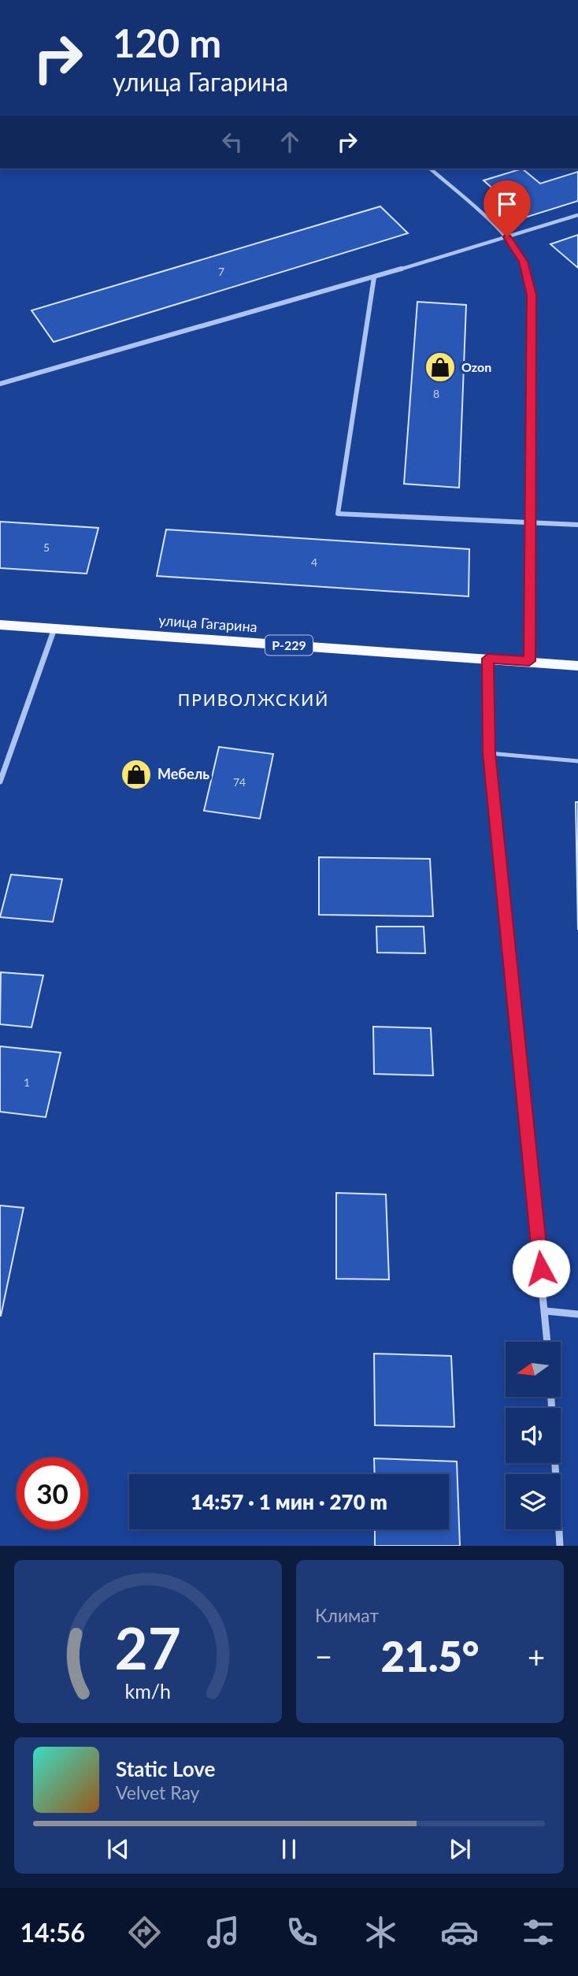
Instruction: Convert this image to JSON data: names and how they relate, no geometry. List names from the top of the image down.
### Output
{
  "streets": {
    "main road": ["улица Гагарина", "Р-229"]
  },
  "districts": ["ПРИВОЛЖСКИЙ"],
  "places": {
    "shop": ["Ozon", "Мебель"]
  },
  "house_numbers": [
    "7",
    "8",
    "5",
    "4",
    "74",
    "1"
  ],
  "north": "left",
  "page": {
    "turn": ["120 m", "улица Гагарина"],
    "limit": "30",
    "trip": "14:57 · 1 мин · 270 m",
    "tile": "Климат",
    "heat": ["−", "21.5°", "+"],
    "song": ["Static Love", "Velvet Ray"],
    "tabs": "14:56",
    "gauge": ["27", "km/h"]
  }
}
